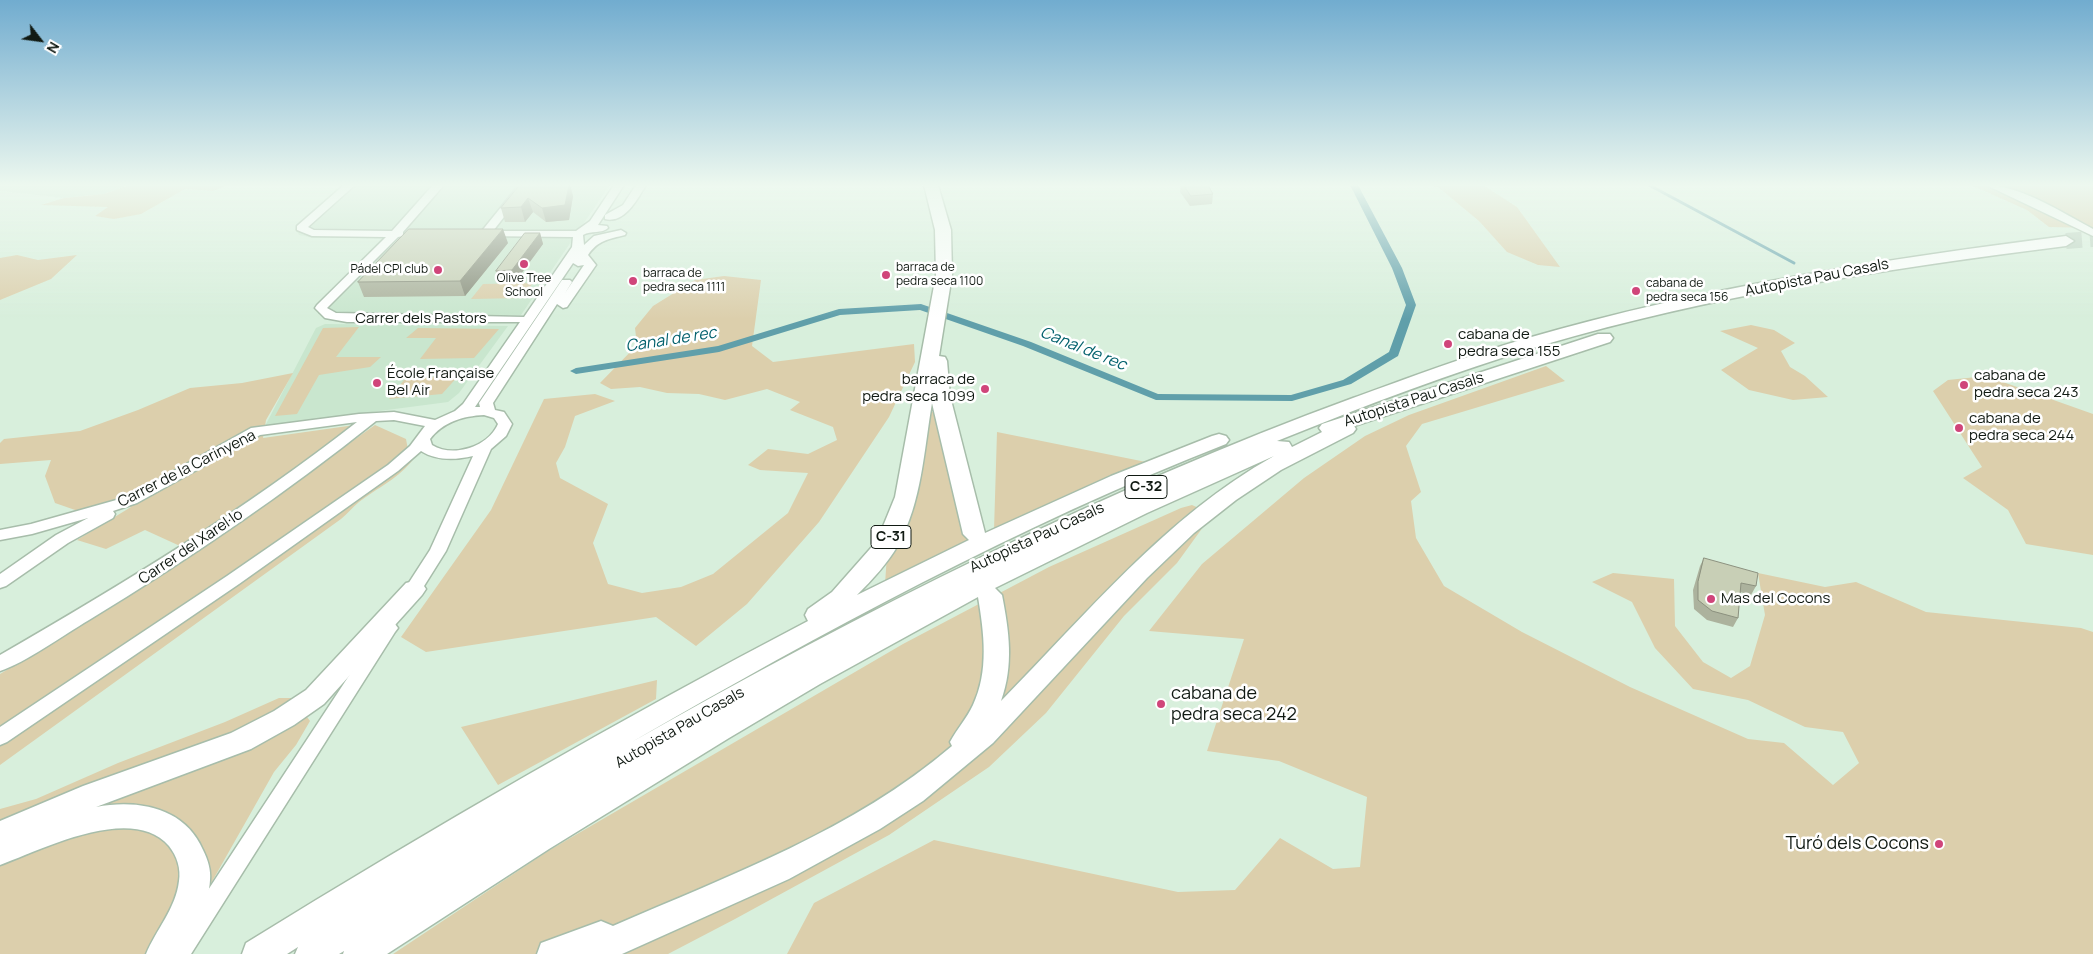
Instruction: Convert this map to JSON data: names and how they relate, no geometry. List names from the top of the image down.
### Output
{
  "streets": {
    "highway": ["Autopista Pau Casals", "C-32", "C-31"],
    "street": ["Carrer dels Pastors", "Carrer de la Carinyena", "Carrer del Xarel·lo"]
  },
  "crossings": [
    ["Carrer de la Carinyena", "Carrer del Xarel·lo"]
  ],
  "water": ["Canal de rec"],
  "places": [
    "Olive Tree School",
    "Pádel CPI club",
    "barraca de pedra seca 1100",
    "barraca de pedra seca 1111",
    "cabana de pedra seca 156",
    "cabana de pedra seca 155",
    "École Française Bel Air",
    "cabana de pedra seca 243",
    "barraca de pedra seca 1099",
    "cabana de pedra seca 244",
    "Mas del Cocons",
    "cabana de pedra seca 242",
    "Turó dels Cocons"
  ],
  "north": "bottom right"
}
